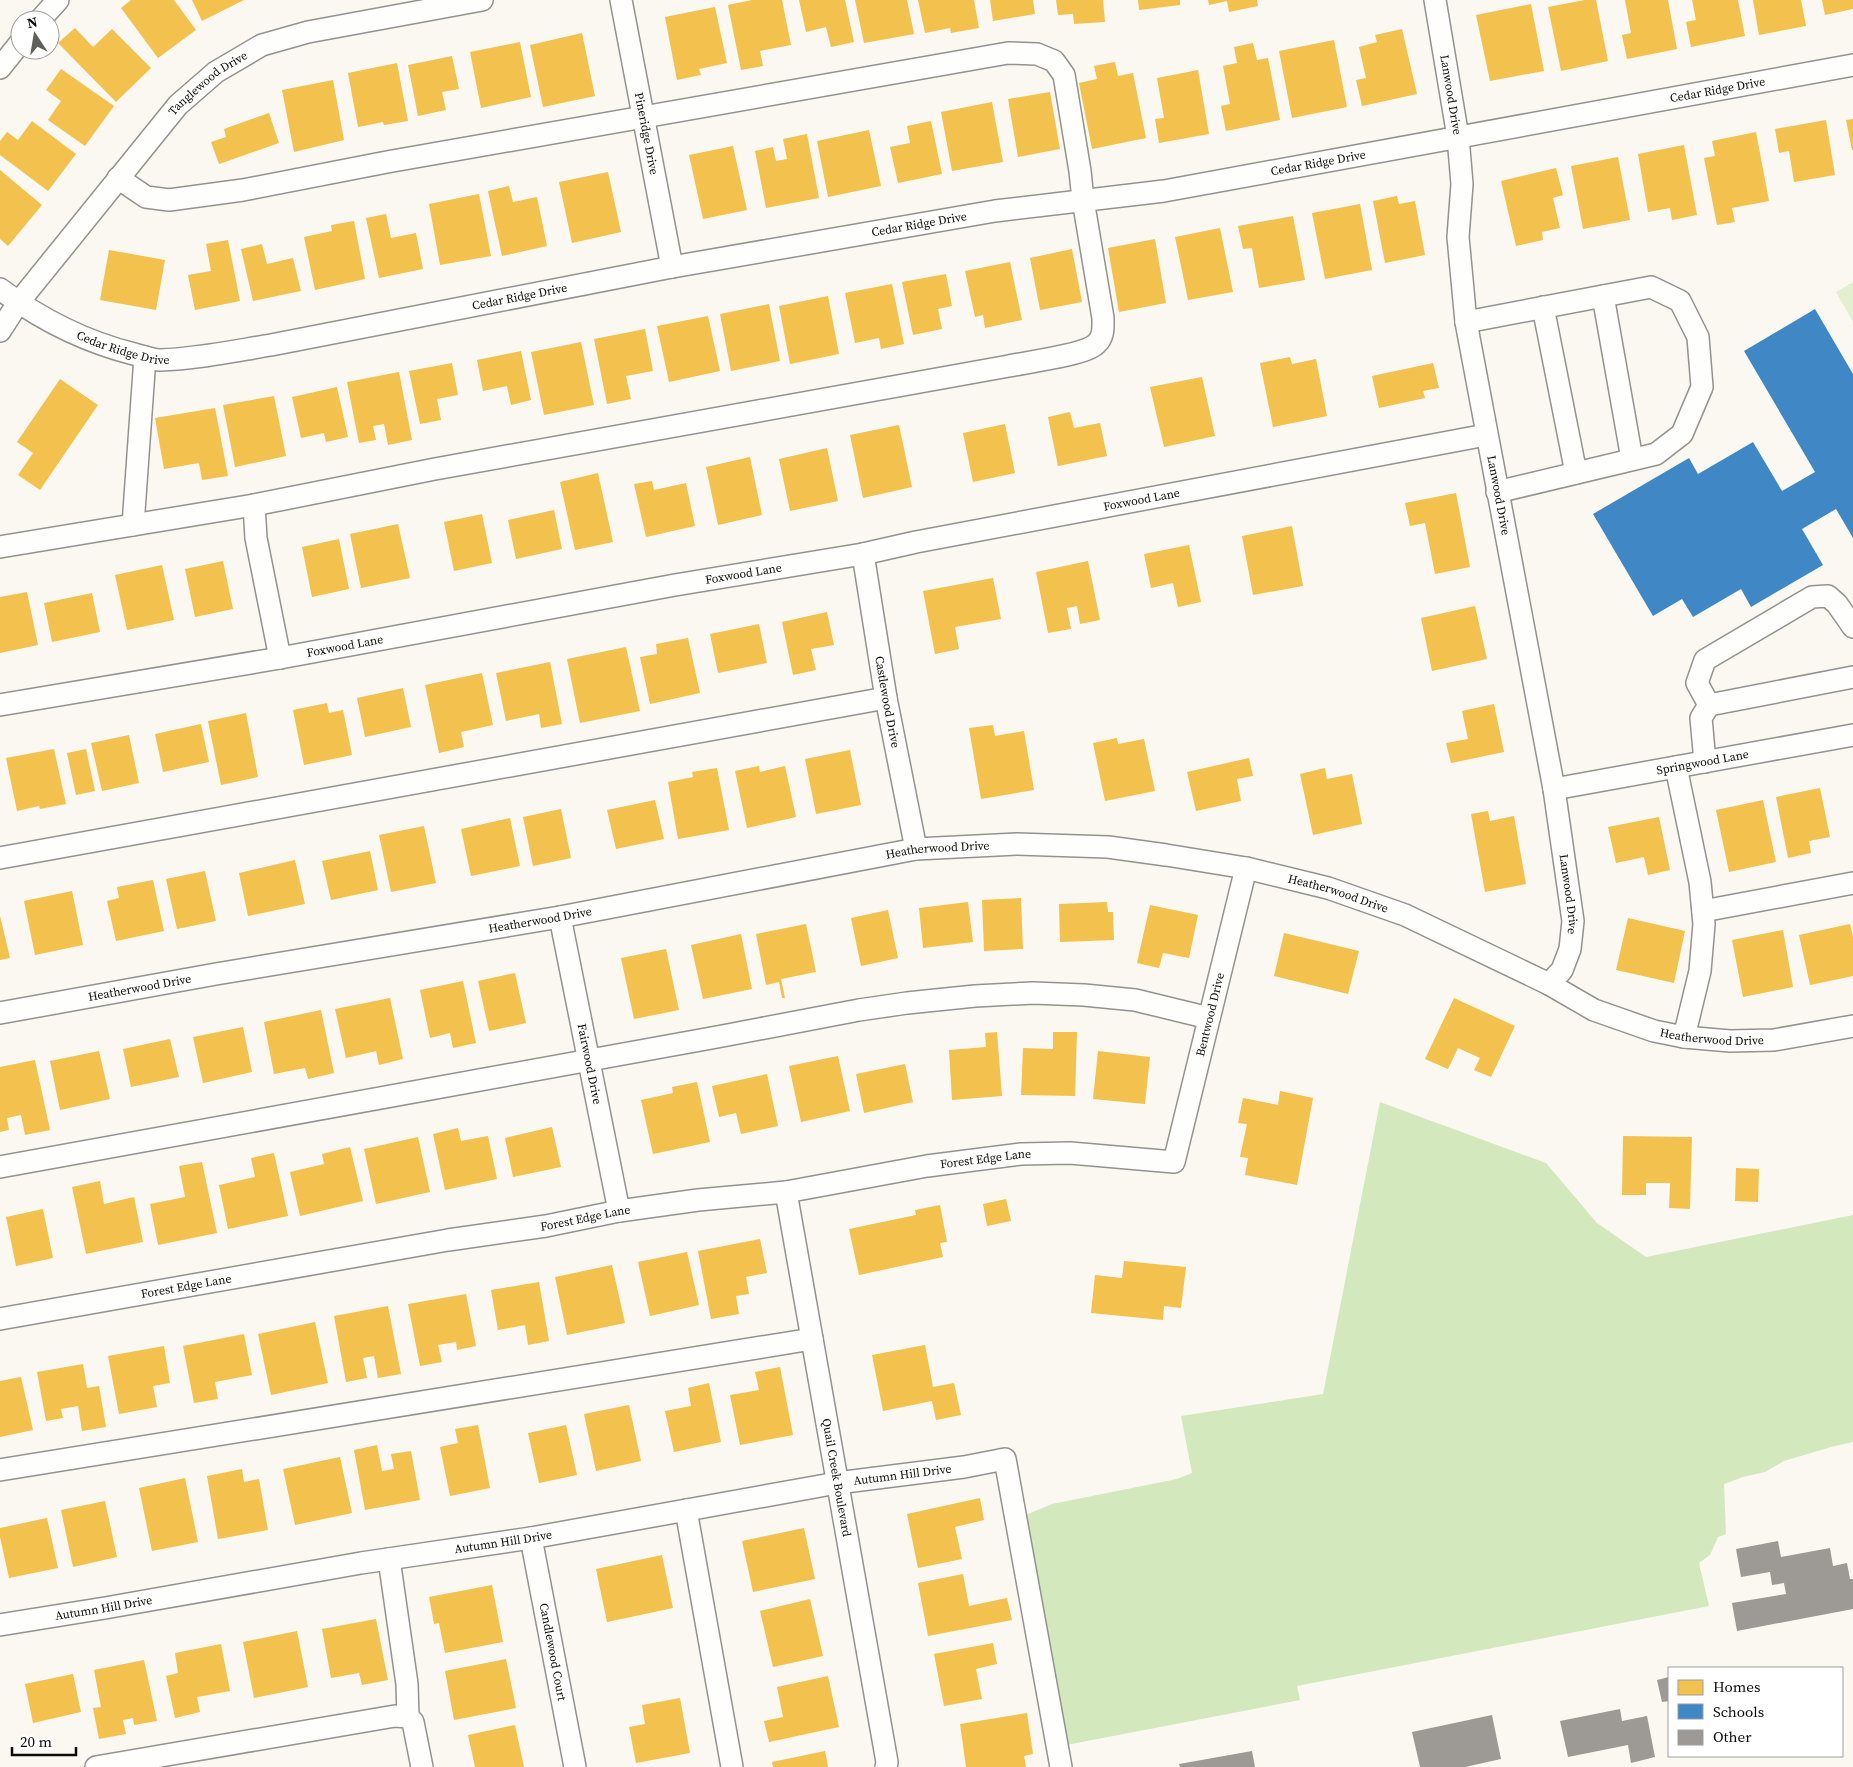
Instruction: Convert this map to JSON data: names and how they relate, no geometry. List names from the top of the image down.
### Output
{
  "streets": {
    "street": [
      "Tanglewood Drive",
      "Cedar Ridge Drive",
      "Lanwood Drive",
      "Pineridge Drive",
      "Foxwood Lane",
      "Castlewood Drive",
      "Springwood Lane",
      "Heatherwood Drive",
      "Bentwood Drive",
      "Fairwood Drive",
      "Forest Edge Lane",
      "Autumn Hill Drive",
      "Quail Creek Boulevard",
      "Candlewood Court"
    ]
  },
  "crossings": [
    ["Tanglewood Drive", "Cedar Ridge Drive"],
    ["Cedar Ridge Drive", "Lanwood Drive"],
    ["Cedar Ridge Drive", "Pineridge Drive"],
    ["Lanwood Drive", "Foxwood Lane"],
    ["Lanwood Drive", "Springwood Lane"],
    ["Lanwood Drive", "Heatherwood Drive"],
    ["Foxwood Lane", "Castlewood Drive"],
    ["Castlewood Drive", "Heatherwood Drive"],
    ["Heatherwood Drive", "Bentwood Drive"],
    ["Heatherwood Drive", "Fairwood Drive"],
    ["Bentwood Drive", "Forest Edge Lane"],
    ["Fairwood Drive", "Forest Edge Lane"],
    ["Forest Edge Lane", "Quail Creek Boulevard"],
    ["Autumn Hill Drive", "Quail Creek Boulevard"],
    ["Autumn Hill Drive", "Candlewood Court"]
  ],
  "legend": ["Homes", "Schools", "Other"],
  "scale_bar": "20 m",
  "north": "top"
}
